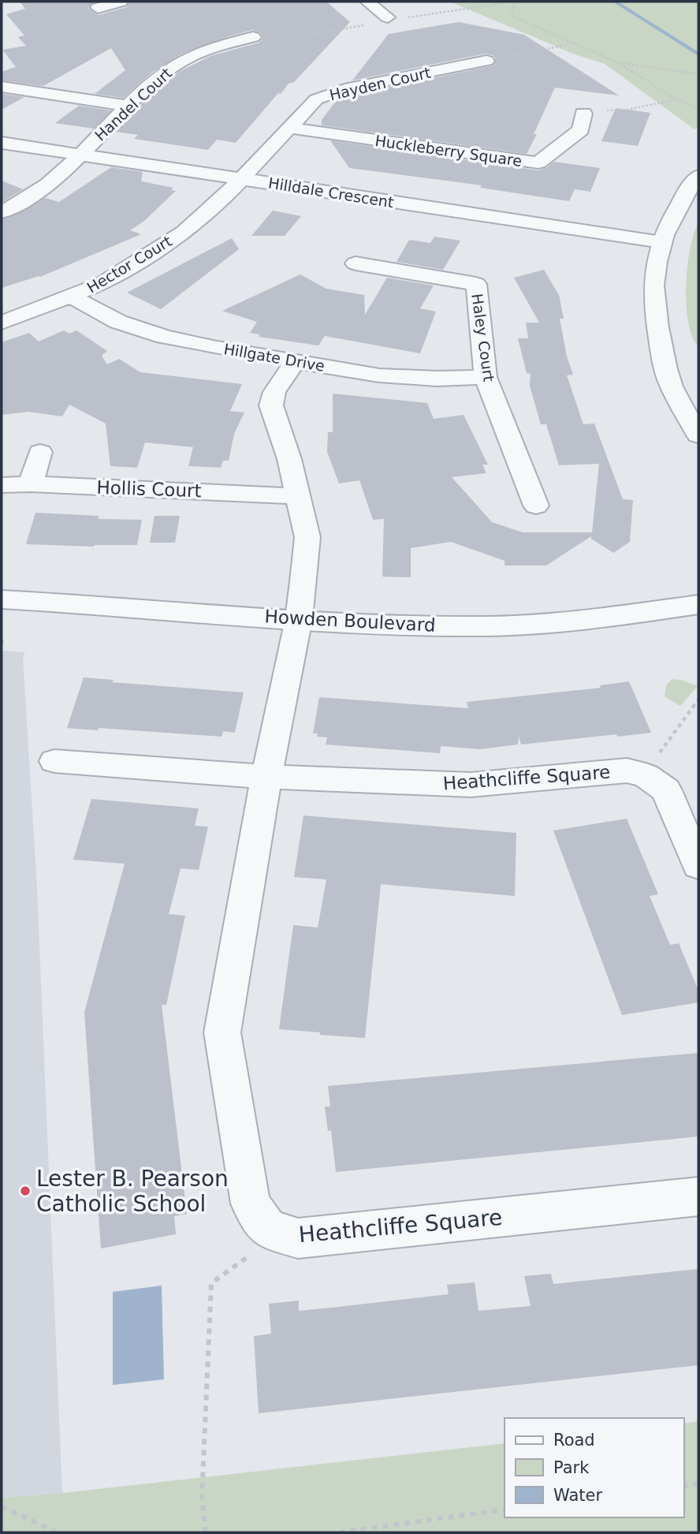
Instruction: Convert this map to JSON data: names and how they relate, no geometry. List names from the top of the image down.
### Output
{
  "streets": {
    "street": [
      "Hayden Court",
      "Handel Court",
      "Huckleberry Square",
      "Hilldale Crescent",
      "Hector Court",
      "Haley Court",
      "Hillgate Drive",
      "Hollis Court",
      "Howden Boulevard",
      "Heathcliffe Square"
    ]
  },
  "crossings": [
    ["Hayden Court", "Huckleberry Square"],
    ["Hayden Court", "Hilldale Crescent"],
    ["Hayden Court", "Hector Court"],
    ["Handel Court", "Hilldale Crescent"],
    ["Hilldale Crescent", "Hector Court"],
    ["Hector Court", "Hillgate Drive"],
    ["Haley Court", "Hillgate Drive"],
    ["Hillgate Drive", "Heathcliffe Square"],
    ["Hollis Court", "Heathcliffe Square"],
    ["Howden Boulevard", "Heathcliffe Square"]
  ],
  "places": ["Lester B. Pearson Catholic School"],
  "legend": ["Road", "Park", "Water"]
}
